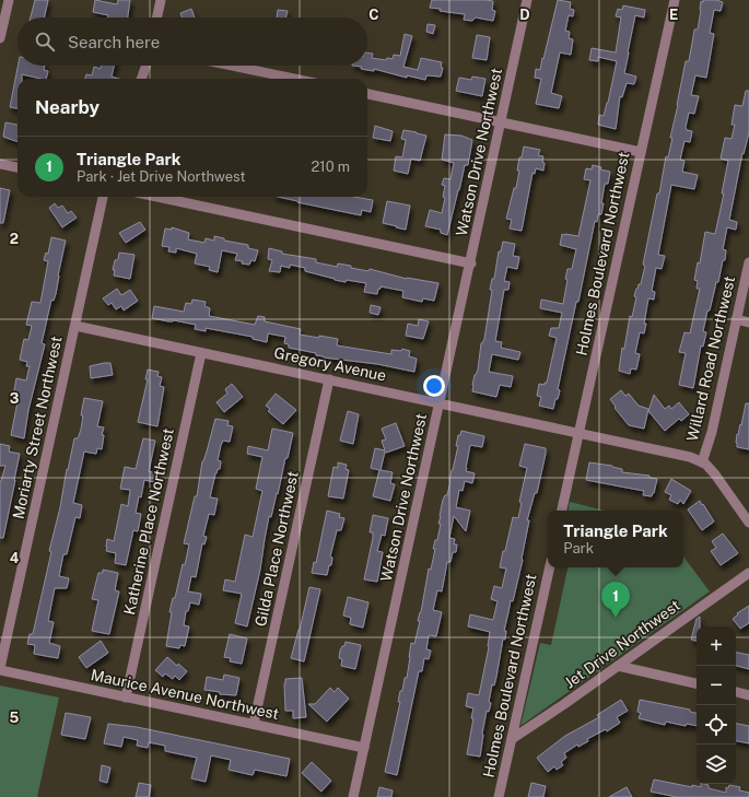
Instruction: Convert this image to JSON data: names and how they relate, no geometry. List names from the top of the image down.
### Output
{
  "streets": {
    "street": [
      "Watson Drive Northwest",
      "Holmes Boulevard Northwest",
      "Willard Road Northwest",
      "Gregory Avenue",
      "Moriarty Street Northwest",
      "Katherine Place Northwest",
      "Gilda Place Northwest",
      "Jet Drive Northwest",
      "Maurice Avenue Northwest"
    ]
  },
  "crossings": [
    ["Watson Drive Northwest", "Gregory Avenue"],
    ["Watson Drive Northwest", "Maurice Avenue Northwest"],
    ["Holmes Boulevard Northwest", "Gregory Avenue"],
    ["Holmes Boulevard Northwest", "Jet Drive Northwest"],
    ["Willard Road Northwest", "Gregory Avenue"],
    ["Gregory Avenue", "Moriarty Street Northwest"],
    ["Gregory Avenue", "Katherine Place Northwest"],
    ["Gregory Avenue", "Gilda Place Northwest"],
    ["Moriarty Street Northwest", "Maurice Avenue Northwest"],
    ["Katherine Place Northwest", "Maurice Avenue Northwest"],
    ["Gilda Place Northwest", "Maurice Avenue Northwest"]
  ],
  "page": {
    "search": "Search here",
    "heading": "Nearby",
    "list": [
      {
        "mark": "1",
        "name": "Triangle Park",
        "note": "Park · Jet Drive Northwest",
        "value": "210 m"
      }
    ],
    "popup": ["Triangle Park", "Park"],
    "pins": "1",
    "map_buttons": ["+", "−"]
  },
  "grid": {
    "columns": ["C", "D", "E"],
    "rows": [
      "2",
      "3",
      "4",
      "5"
    ]
  }
}
